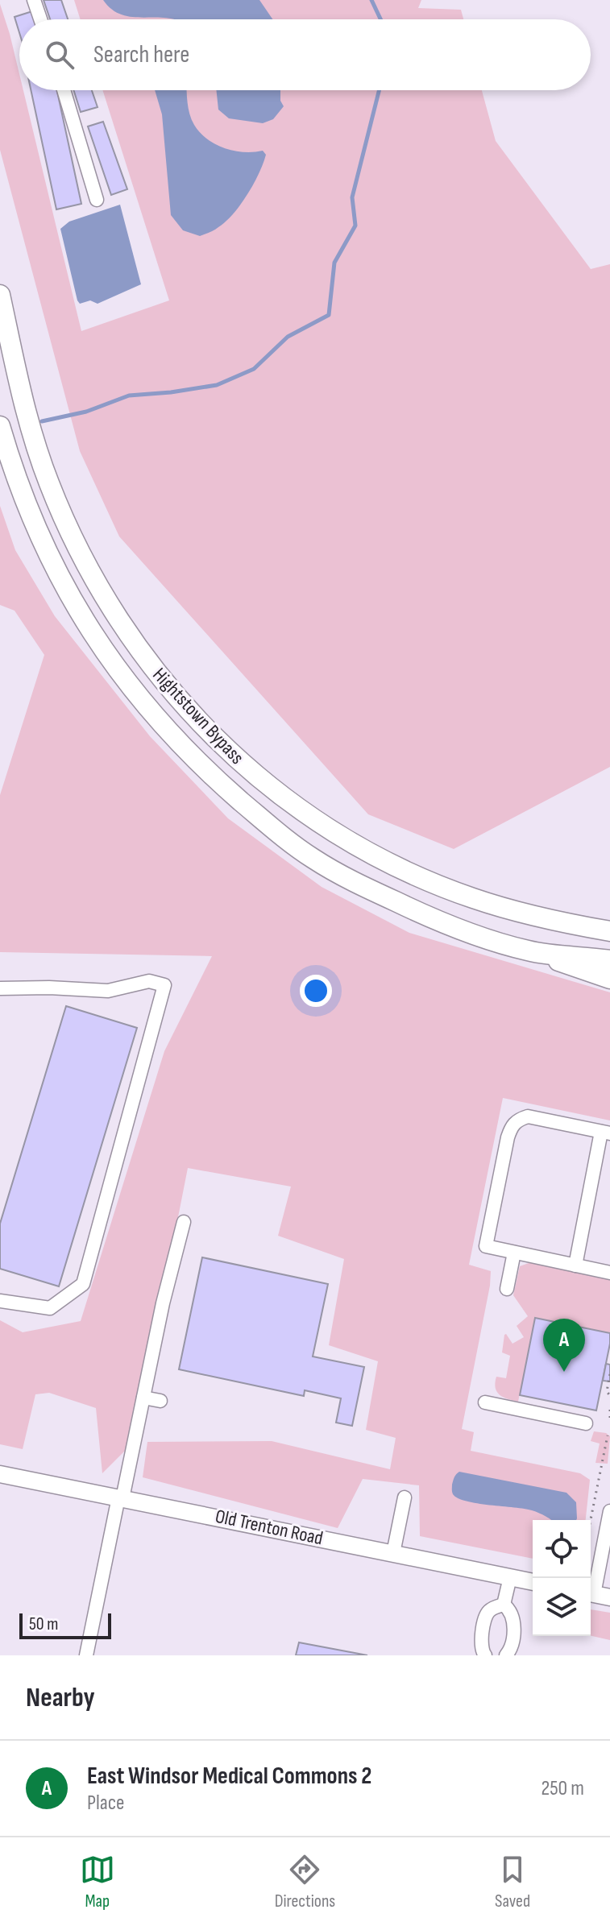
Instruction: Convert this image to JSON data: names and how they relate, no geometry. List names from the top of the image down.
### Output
{
  "streets": {
    "highway": ["Hightstown Bypass"],
    "main road": ["Old Trenton Road"]
  },
  "scale_bar": "50 m",
  "page": {
    "search": "Search here",
    "pins": "A",
    "scale": "50 m",
    "heading": "Nearby",
    "list": [
      {
        "mark": "A",
        "name": "East Windsor Medical Commons 2",
        "note": "Place",
        "value": "250 m"
      }
    ],
    "nav": ["Map", "Directions", "Saved"]
  }
}
